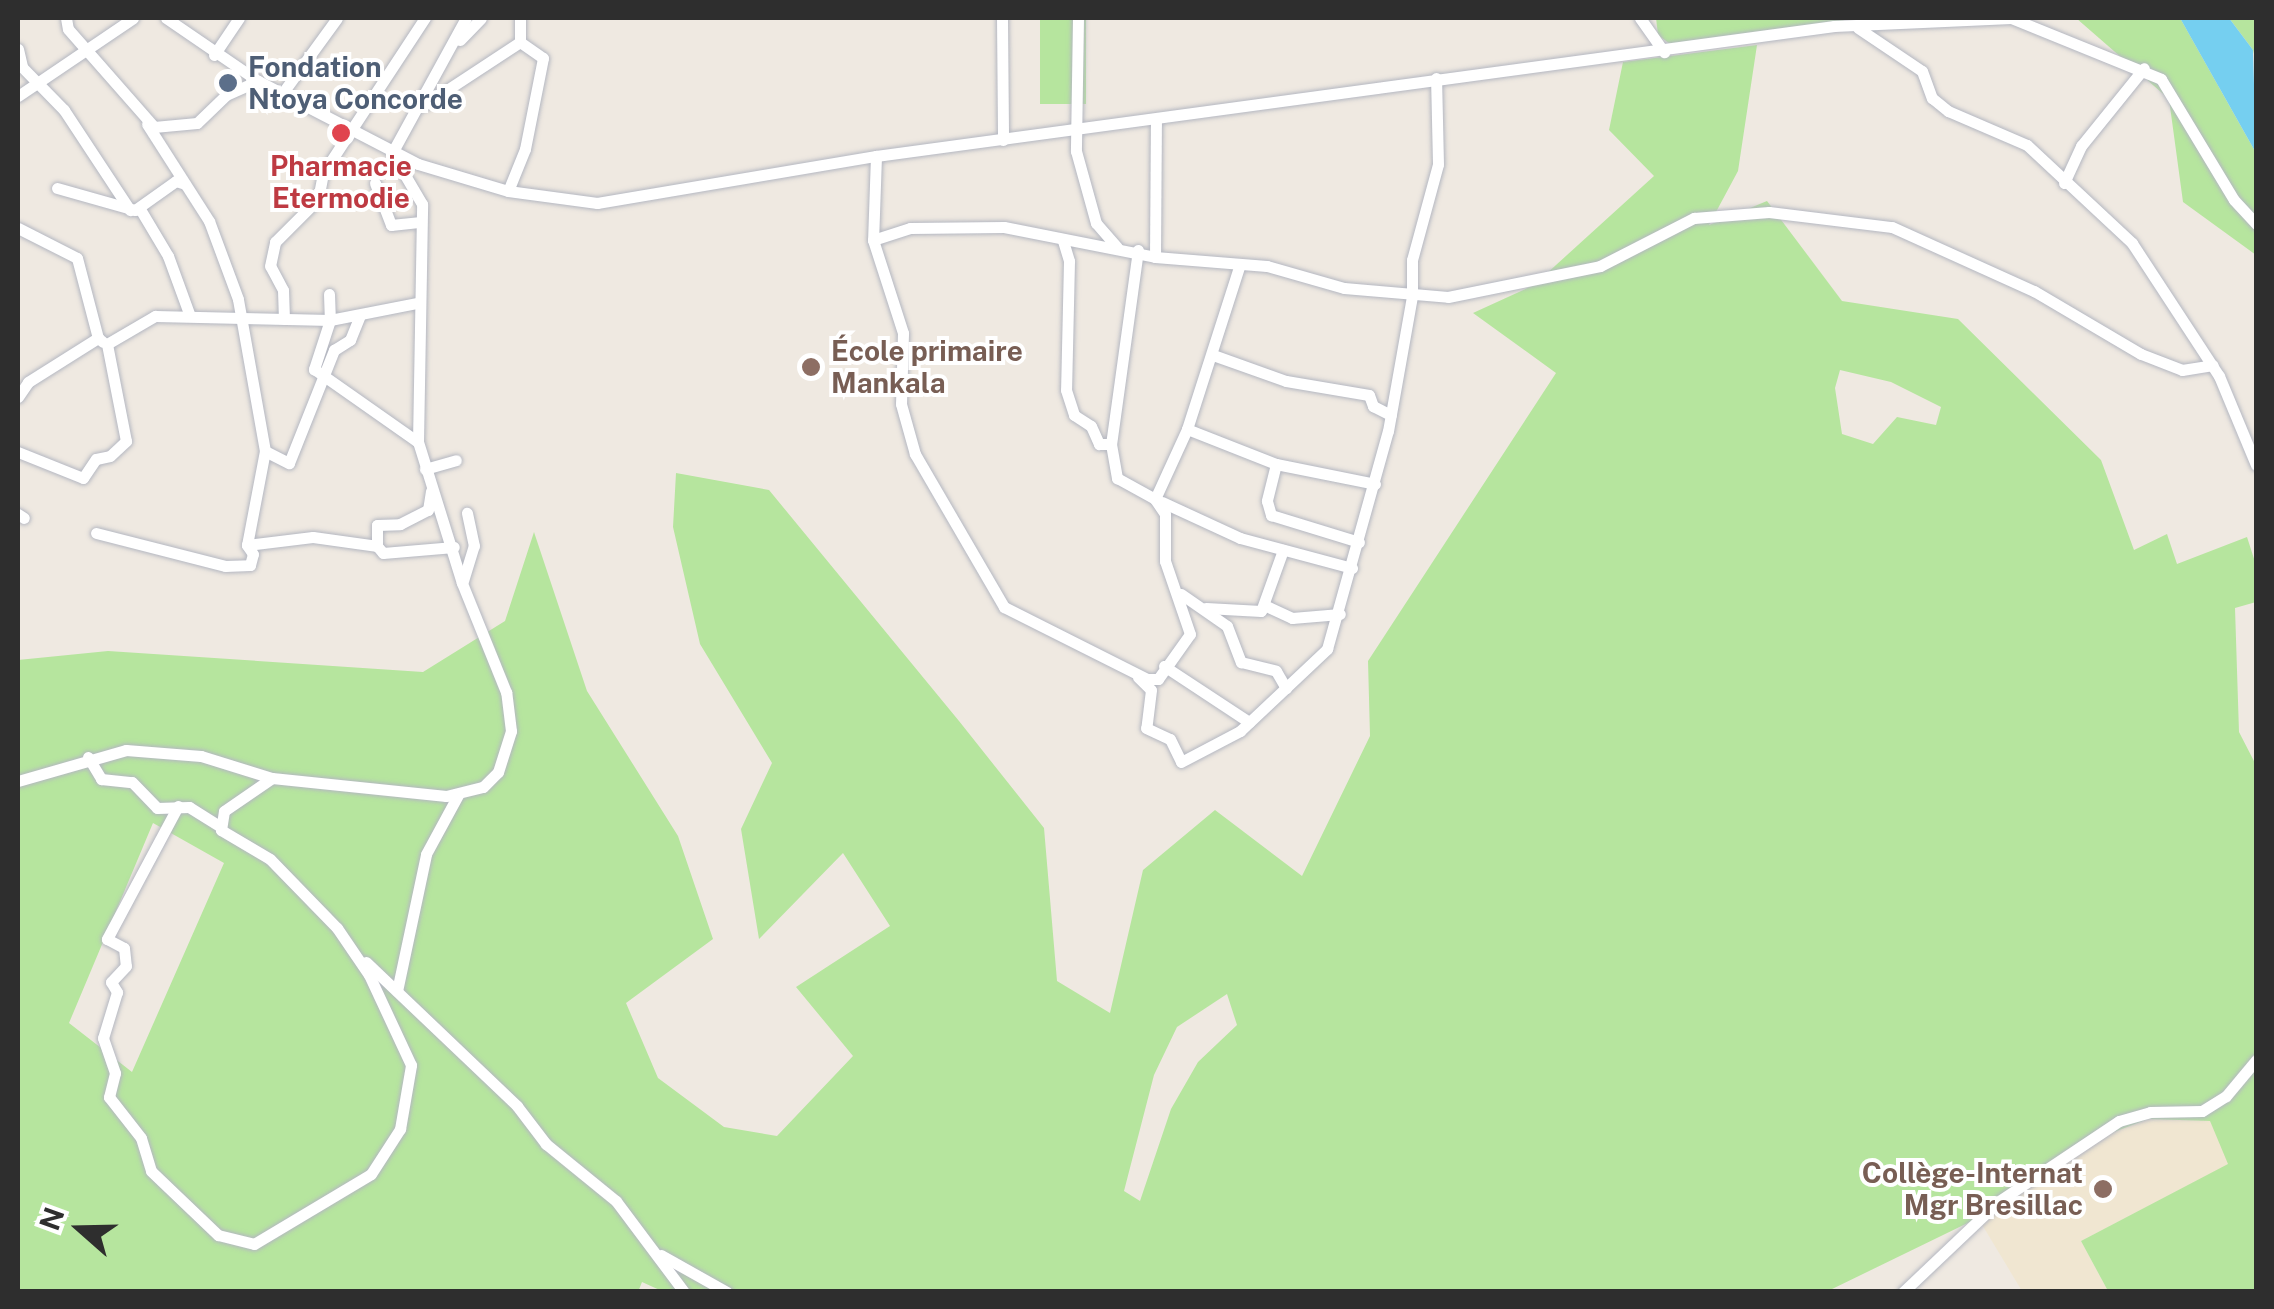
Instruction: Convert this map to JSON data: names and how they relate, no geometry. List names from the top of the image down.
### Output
{
  "places": [
    "Fondation Ntoya Concorde",
    "Pharmacie Etermodie",
    "École primaire Mankala",
    "Collège-Internat Mgr Bresillac"
  ],
  "north": "left"
}
